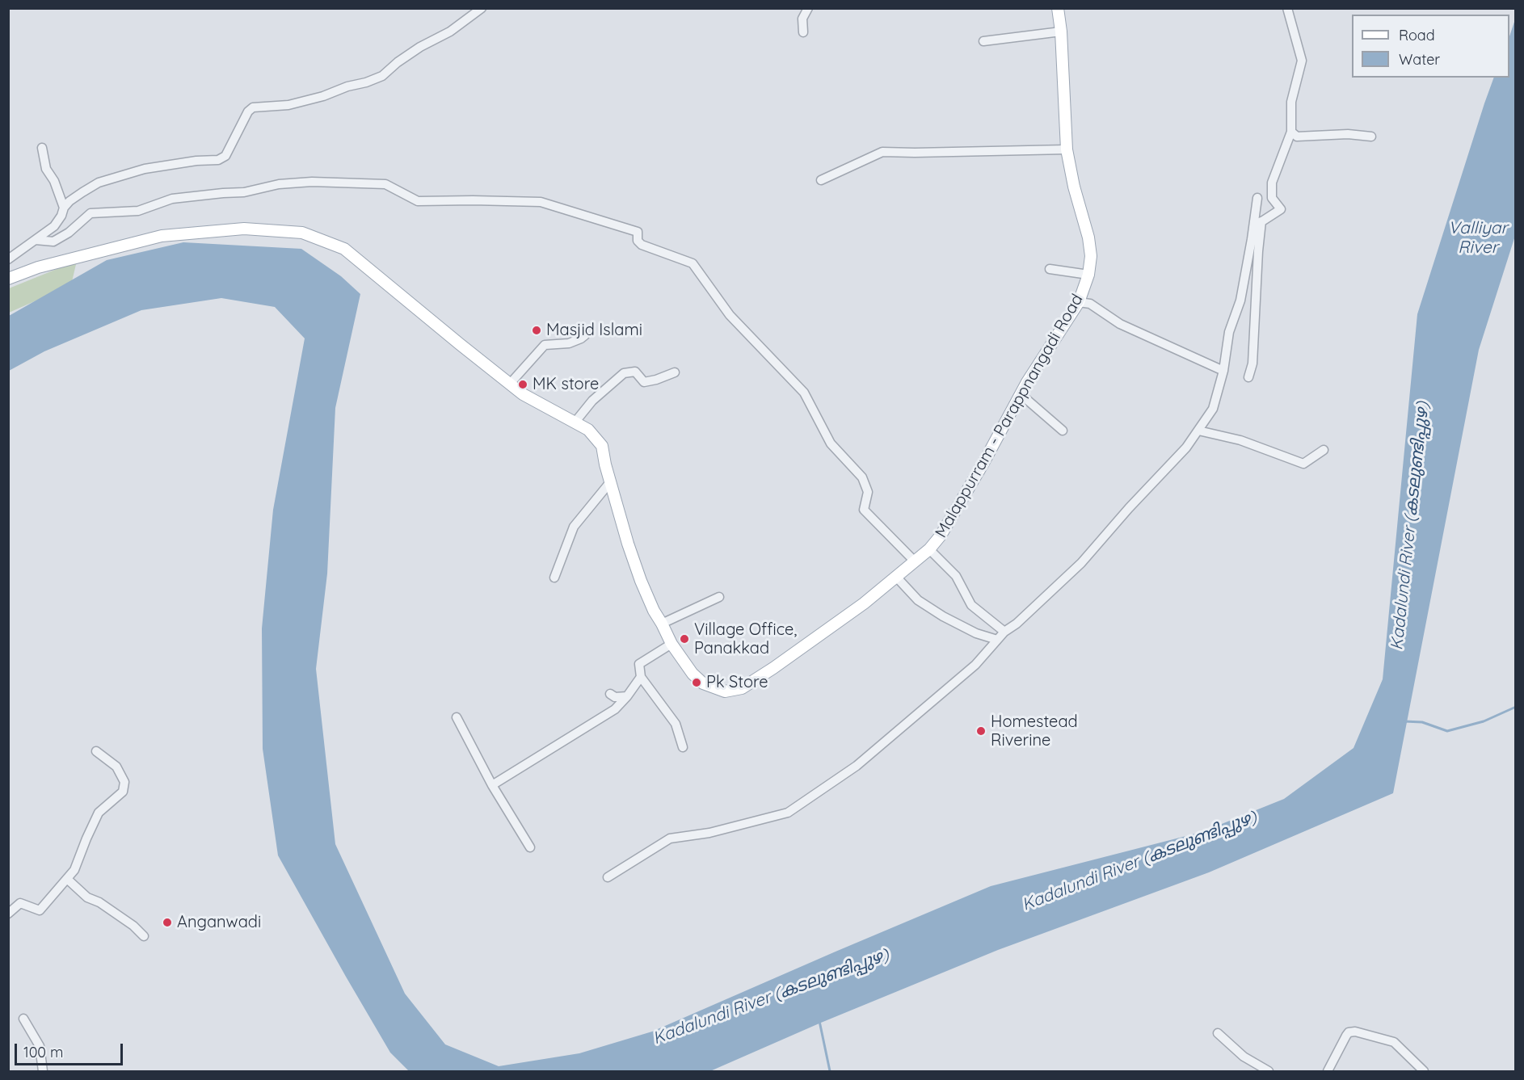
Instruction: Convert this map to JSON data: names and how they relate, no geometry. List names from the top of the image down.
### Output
{
  "streets": {
    "main road": ["Malappurram - Parappnangadi Road"]
  },
  "water": ["Valliyar River", "Kadalundi River (കടലുണ്ടിപ്പുഴ)"],
  "places": [
    "Masjid Islami",
    "MK store",
    "Village Office, Panakkad",
    "Pk Store",
    "Homestead Riverine",
    "Anganwadi"
  ],
  "legend": ["Road", "Water"],
  "scale_bar": "100 m"
}
